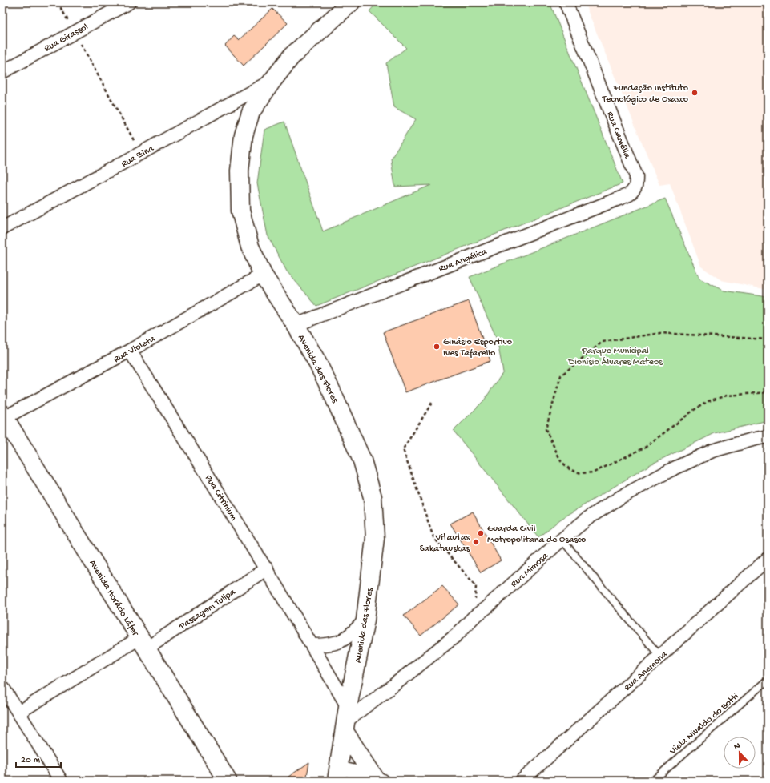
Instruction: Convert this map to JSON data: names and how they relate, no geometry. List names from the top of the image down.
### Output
{
  "streets": {
    "main road": ["Avenida das Flores", "Avenida Horácio Láfer"],
    "street": [
      "Rua Girassol",
      "Rua Camélia",
      "Rua Zina",
      "Rua Angélica",
      "Rua Violeta",
      "Rua Citrinium",
      "Rua Mimosa",
      "Passagem Tulipa",
      "Rua Anemona"
    ],
    "lane": ["Viela Nivaldo do Botti"]
  },
  "crossings": [
    ["Rua Camélia", "Rua Angélica"],
    ["Rua Zina", "Avenida das Flores"],
    ["Rua Angélica", "Avenida das Flores"],
    ["Rua Violeta", "Avenida das Flores"],
    ["Rua Violeta", "Rua Citrinium"],
    ["Rua Violeta", "Avenida Horácio Láfer"],
    ["Avenida das Flores", "Rua Citrinium"],
    ["Avenida das Flores", "Rua Mimosa"],
    ["Rua Citrinium", "Rua Mimosa"],
    ["Rua Citrinium", "Passagem Tulipa"],
    ["Avenida Horácio Láfer", "Passagem Tulipa"]
  ],
  "parks": ["Parque Municipal Dionísio Álvares Mateos"],
  "places": [
    "Fundação Instituto Tecnológico de Osasco",
    "Ginásio Esportivo Ives Tafarello",
    "Guarda Civil Metropolitana de Osasco",
    "Vitautas Sakatauskas"
  ],
  "scale_bar": "20 m",
  "north": "top"
}
